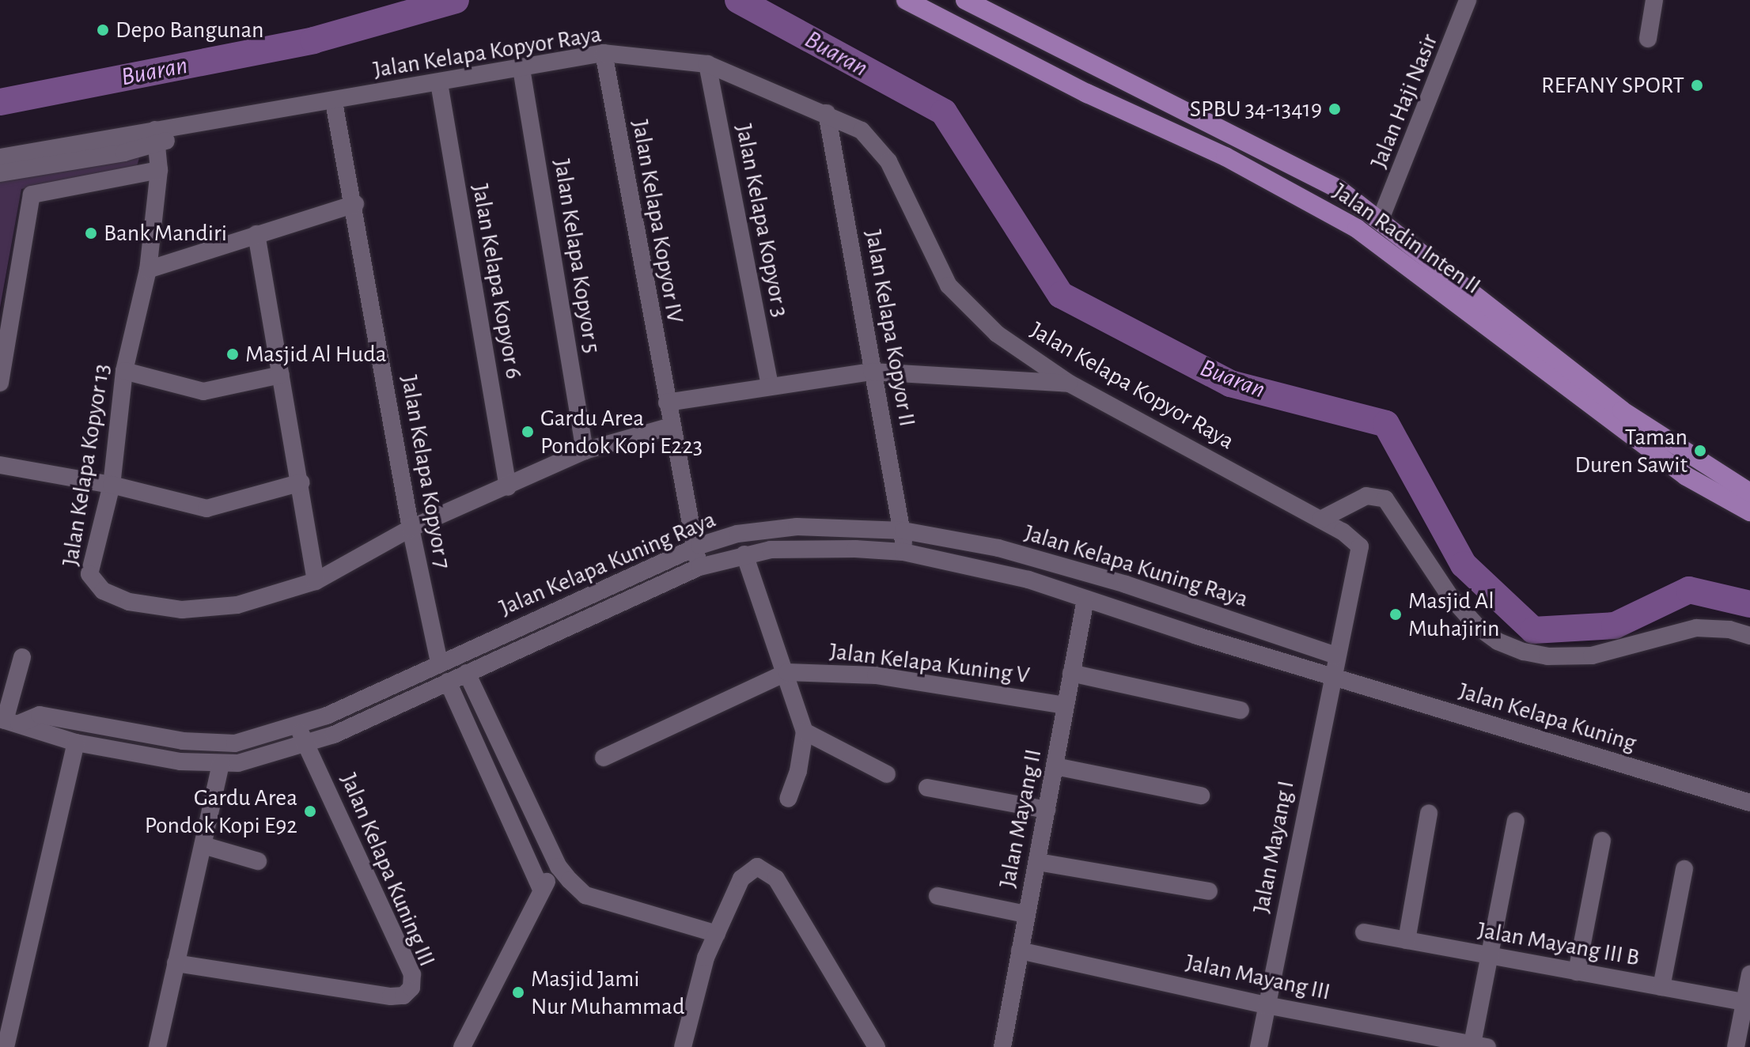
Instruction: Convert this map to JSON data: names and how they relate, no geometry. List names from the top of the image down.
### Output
{
  "streets": {
    "main road": ["Jalan Radin Inten II"],
    "street": [
      "Jalan Kelapa Kopyor Raya",
      "Jalan Haji Nasir",
      "Jalan Kelapa Kopyor 3",
      "Jalan Kelapa Kopyor IV",
      "Jalan Kelapa Kopyor 5",
      "Jalan Kelapa Kopyor 6",
      "Jalan Kelapa Kopyor II",
      "Jalan Kelapa Kopyor 13",
      "Jalan Kelapa Kopyor 7",
      "Jalan Kelapa Kuning Raya",
      "Jalan Kelapa Kuning V",
      "Jalan Kelapa Kuning",
      "Jalan Mayang II",
      "Jalan Mayang I",
      "Jalan Kelapa Kuning III",
      "Jalan Mayang III B",
      "Jalan Mayang III"
    ]
  },
  "crossings": [
    ["Jalan Kelapa Kopyor Raya", "Jalan Kelapa Kopyor 3"],
    ["Jalan Kelapa Kopyor Raya", "Jalan Kelapa Kopyor IV"],
    ["Jalan Kelapa Kopyor Raya", "Jalan Kelapa Kopyor 5"],
    ["Jalan Kelapa Kopyor Raya", "Jalan Kelapa Kopyor 6"],
    ["Jalan Kelapa Kopyor Raya", "Jalan Kelapa Kopyor II"],
    ["Jalan Kelapa Kopyor Raya", "Jalan Kelapa Kopyor 13"],
    ["Jalan Kelapa Kopyor Raya", "Jalan Kelapa Kopyor 7"],
    ["Jalan Kelapa Kopyor Raya", "Jalan Kelapa Kuning Raya"],
    ["Jalan Kelapa Kopyor Raya", "Jalan Mayang I"],
    ["Jalan Haji Nasir", "Jalan Radin Inten II"],
    ["Jalan Kelapa Kopyor IV", "Jalan Kelapa Kopyor 13"],
    ["Jalan Kelapa Kopyor IV", "Jalan Kelapa Kuning Raya"],
    ["Jalan Kelapa Kopyor 5", "Jalan Kelapa Kopyor 13"],
    ["Jalan Kelapa Kopyor 6", "Jalan Kelapa Kopyor 13"],
    ["Jalan Kelapa Kopyor II", "Jalan Kelapa Kuning Raya"],
    ["Jalan Kelapa Kopyor 13", "Jalan Kelapa Kopyor 7"],
    ["Jalan Kelapa Kopyor 7", "Jalan Kelapa Kuning Raya"],
    ["Jalan Kelapa Kuning Raya", "Jalan Kelapa Kuning"],
    ["Jalan Kelapa Kuning Raya", "Jalan Mayang II"],
    ["Jalan Kelapa Kuning Raya", "Jalan Mayang I"],
    ["Jalan Kelapa Kuning Raya", "Jalan Kelapa Kuning III"],
    ["Jalan Kelapa Kuning V", "Jalan Mayang II"],
    ["Jalan Kelapa Kuning", "Jalan Mayang I"],
    ["Jalan Mayang II", "Jalan Mayang III"],
    ["Jalan Mayang I", "Jalan Mayang III"]
  ],
  "water": ["Buaran"],
  "places": [
    "Depo Bangunan",
    "REFANY SPORT",
    "SPBU 34-13419",
    "Bank Mandiri",
    "Masjid Al Huda",
    "Gardu Area Pondok Kopi E223",
    "Taman Duren Sawit",
    "Masjid Al Muhajirin",
    "Gardu Area Pondok Kopi E92",
    "Masjid Jami Nur Muhammad"
  ]
}
